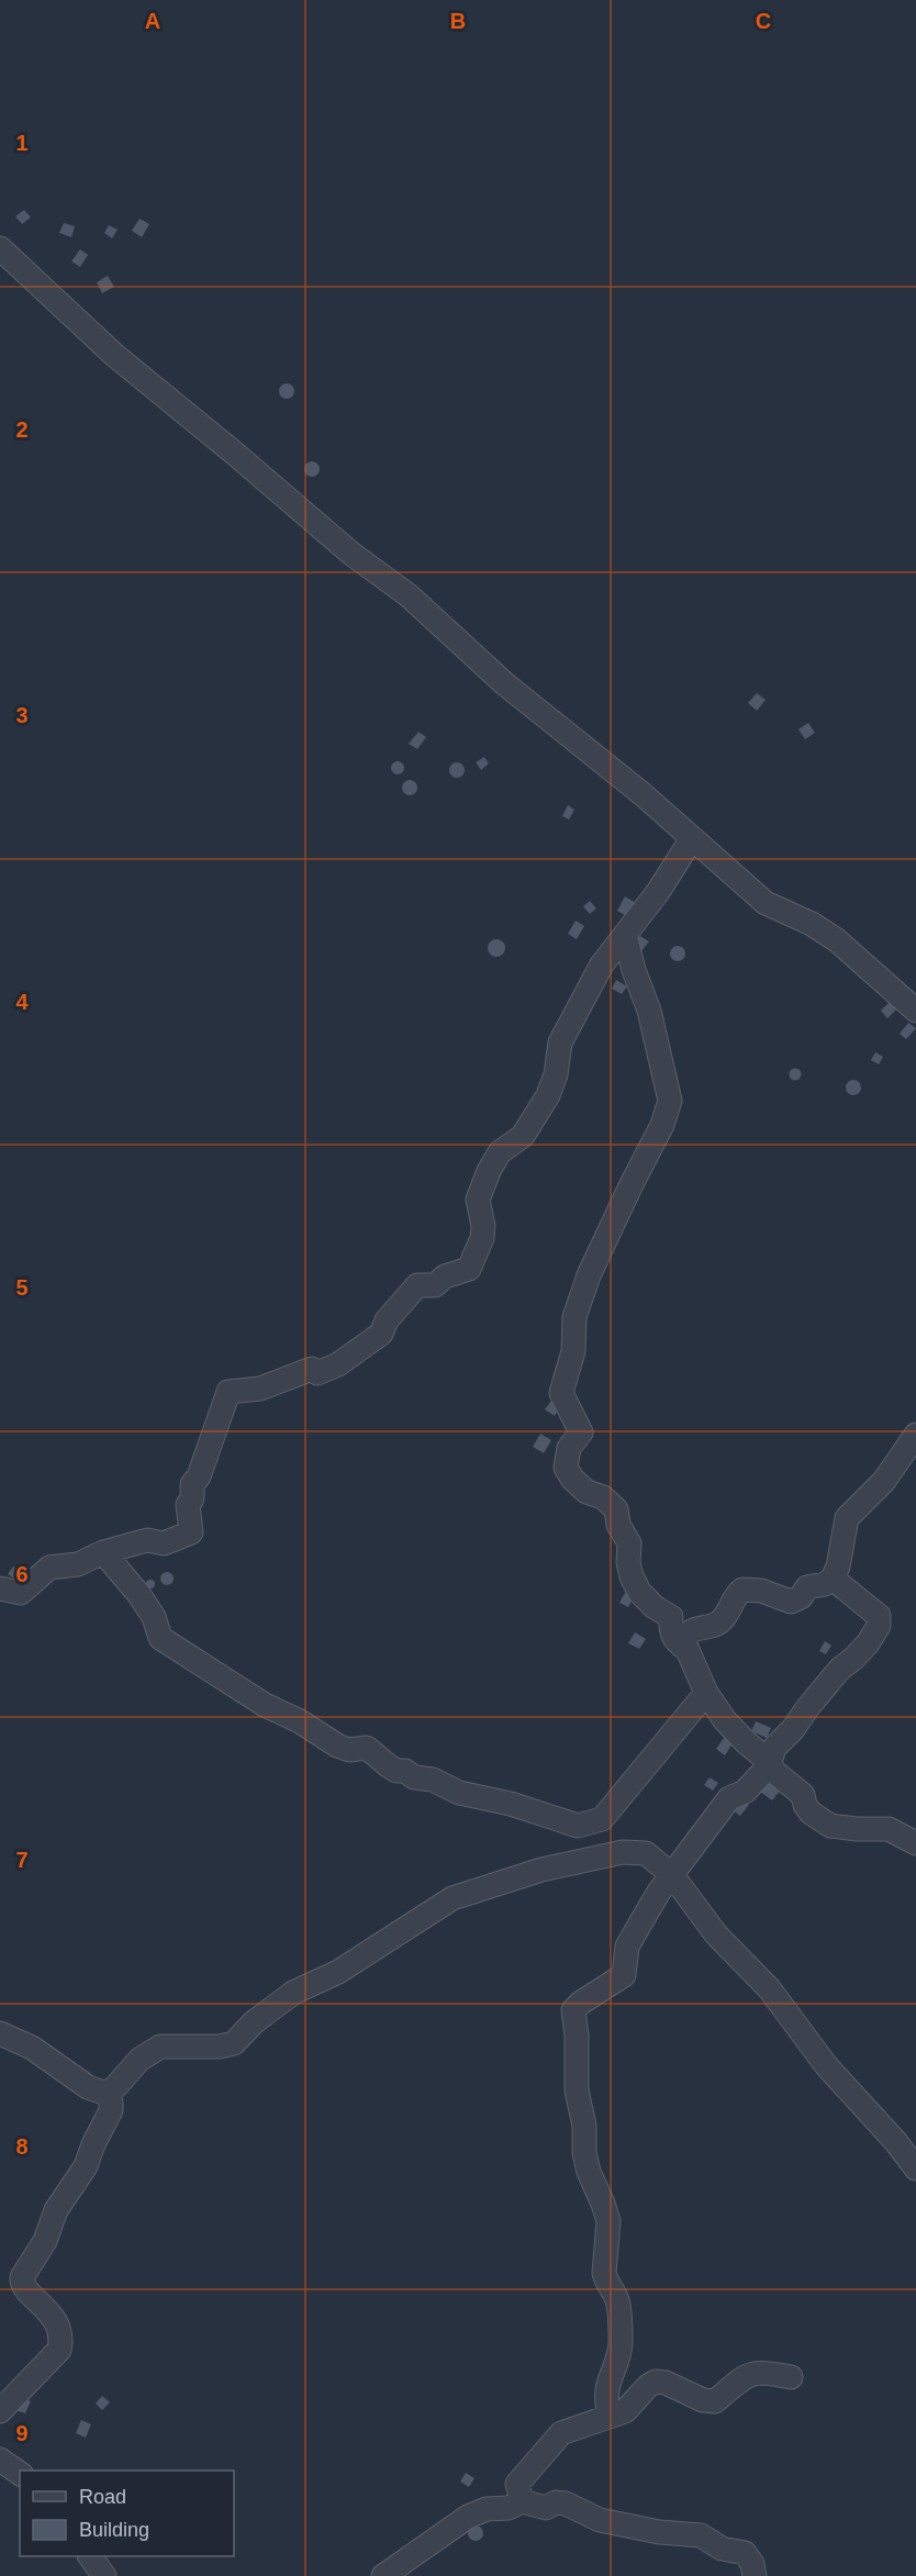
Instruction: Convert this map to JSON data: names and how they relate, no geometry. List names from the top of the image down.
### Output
{
  "legend": ["Road", "Building"],
  "grid": {
    "columns": ["A", "B", "C"],
    "rows": [
      "1",
      "2",
      "3",
      "4",
      "5",
      "6",
      "7",
      "8",
      "9"
    ]
  }
}
